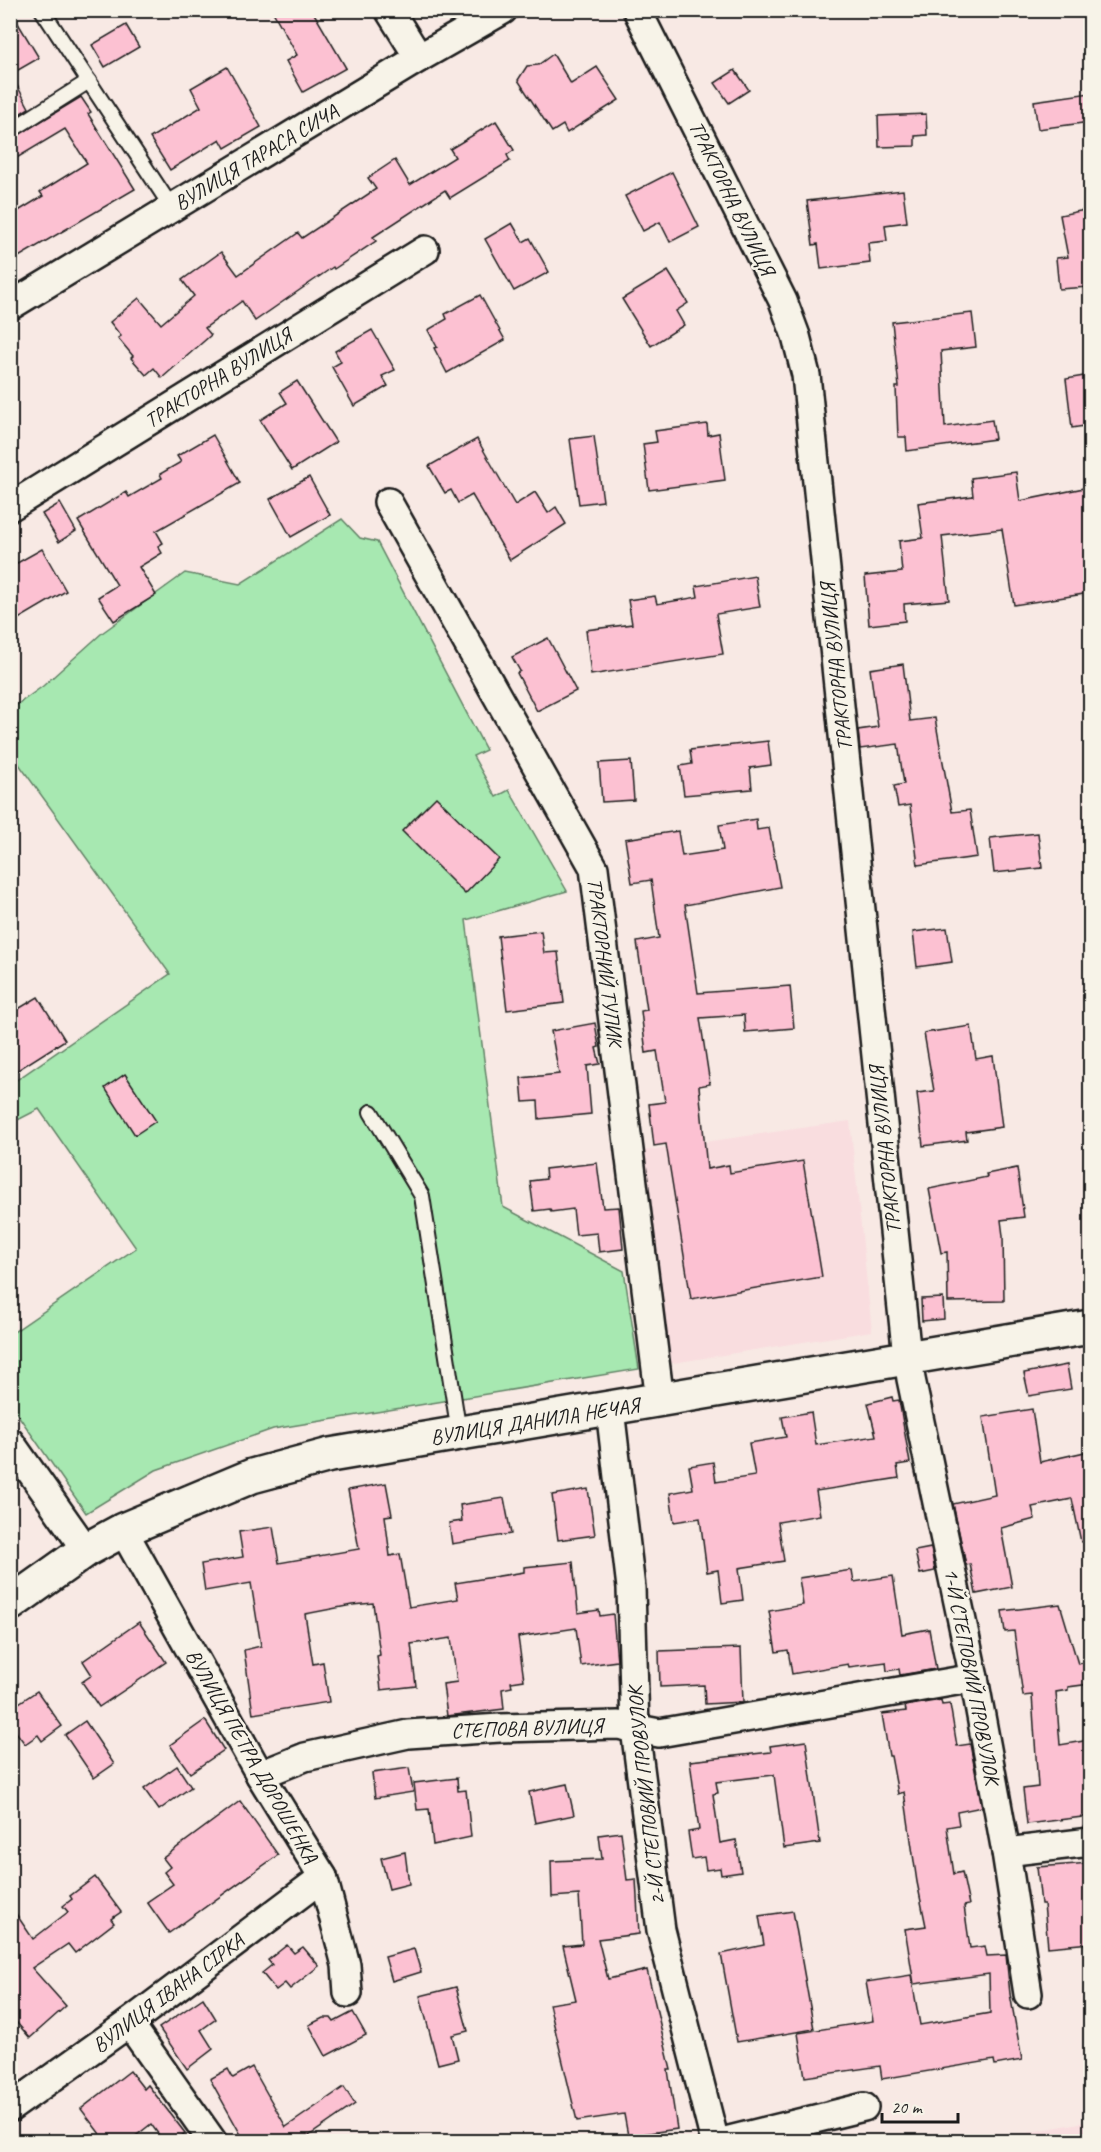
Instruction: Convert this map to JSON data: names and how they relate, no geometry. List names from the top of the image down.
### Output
{
  "streets": {
    "main road": ["ВУЛИЦЯ ДАНИЛА НЕЧАЯ"],
    "street": [
      "ВУЛИЦЯ ТАРАСА СИЧА",
      "ТРАКТОРНА ВУЛИЦЯ",
      "ТРАКТОРНИЙ ТУПИК",
      "1-Й СТЕПОВИЙ ПРОВУЛОК",
      "СТЕПОВА ВУЛИЦЯ",
      "ВУЛИЦЯ ПЕТРА ДОРОШЕНКА",
      "2-Й СТЕПОВИЙ ПРОВУЛОК",
      "ВУЛИЦЯ ІВАНА СІРКА"
    ]
  },
  "crossings": [
    ["ТРАКТОРНА ВУЛИЦЯ", "ВУЛИЦЯ ДАНИЛА НЕЧАЯ"],
    ["ТРАКТОРНА ВУЛИЦЯ", "1-Й СТЕПОВИЙ ПРОВУЛОК"],
    ["ТРАКТОРНИЙ ТУПИК", "ВУЛИЦЯ ДАНИЛА НЕЧАЯ"],
    ["ВУЛИЦЯ ДАНИЛА НЕЧАЯ", "1-Й СТЕПОВИЙ ПРОВУЛОК"],
    ["ВУЛИЦЯ ДАНИЛА НЕЧАЯ", "ВУЛИЦЯ ПЕТРА ДОРОШЕНКА"],
    ["ВУЛИЦЯ ДАНИЛА НЕЧАЯ", "2-Й СТЕПОВИЙ ПРОВУЛОК"],
    ["1-Й СТЕПОВИЙ ПРОВУЛОК", "СТЕПОВА ВУЛИЦЯ"],
    ["СТЕПОВА ВУЛИЦЯ", "ВУЛИЦЯ ПЕТРА ДОРОШЕНКА"],
    ["СТЕПОВА ВУЛИЦЯ", "2-Й СТЕПОВИЙ ПРОВУЛОК"],
    ["ВУЛИЦЯ ПЕТРА ДОРОШЕНКА", "ВУЛИЦЯ ІВАНА СІРКА"]
  ],
  "scale_bar": "20 m"
}
